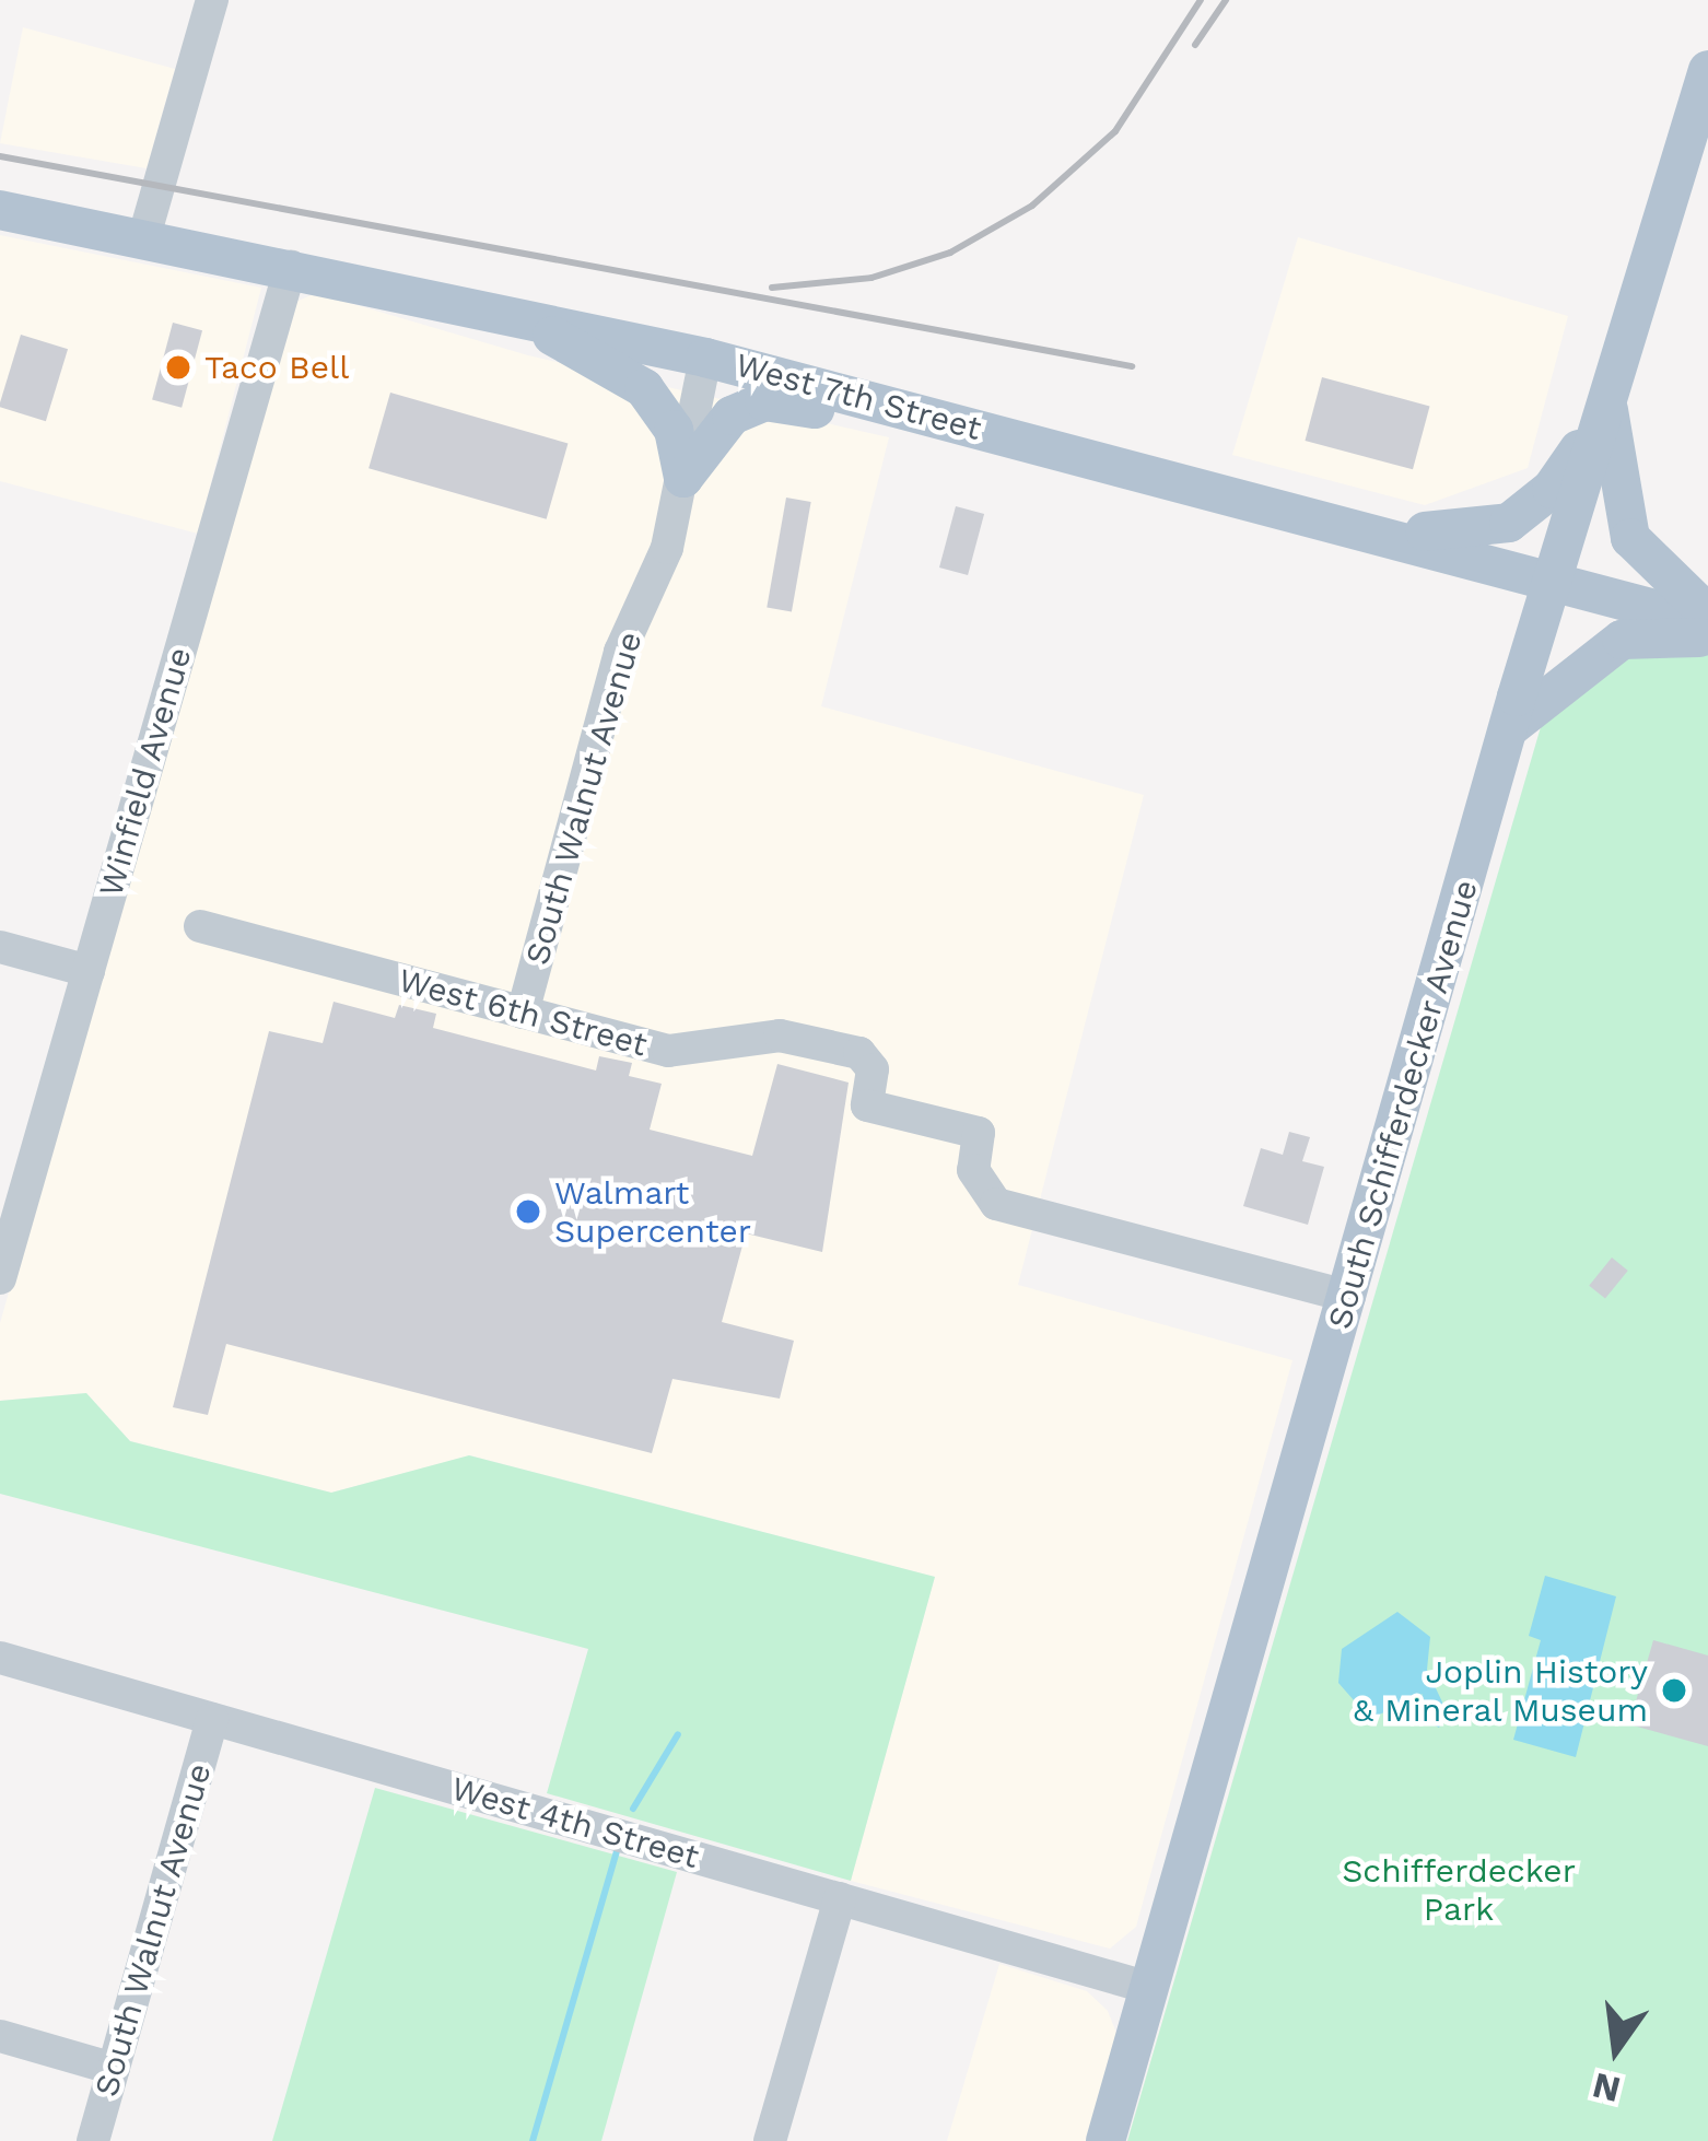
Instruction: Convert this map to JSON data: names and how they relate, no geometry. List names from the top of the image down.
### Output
{
  "streets": {
    "main road": ["West 7th Street", "South Schifferdecker Avenue"],
    "street": [
      "Winfield Avenue",
      "South Walnut Avenue",
      "West 6th Street",
      "West 4th Street"
    ]
  },
  "crossings": [
    ["West 7th Street", "Winfield Avenue"],
    ["West 7th Street", "South Walnut Avenue"],
    ["West 7th Street", "South Schifferdecker Avenue"],
    ["South Walnut Avenue", "West 6th Street"],
    ["South Walnut Avenue", "West 4th Street"],
    ["West 6th Street", "South Schifferdecker Avenue"],
    ["South Schifferdecker Avenue", "West 4th Street"]
  ],
  "parks": ["Schifferdecker Park"],
  "places": ["Taco Bell", "Walmart Supercenter", "Joplin History & Mineral Museum"],
  "north": "bottom"
}
